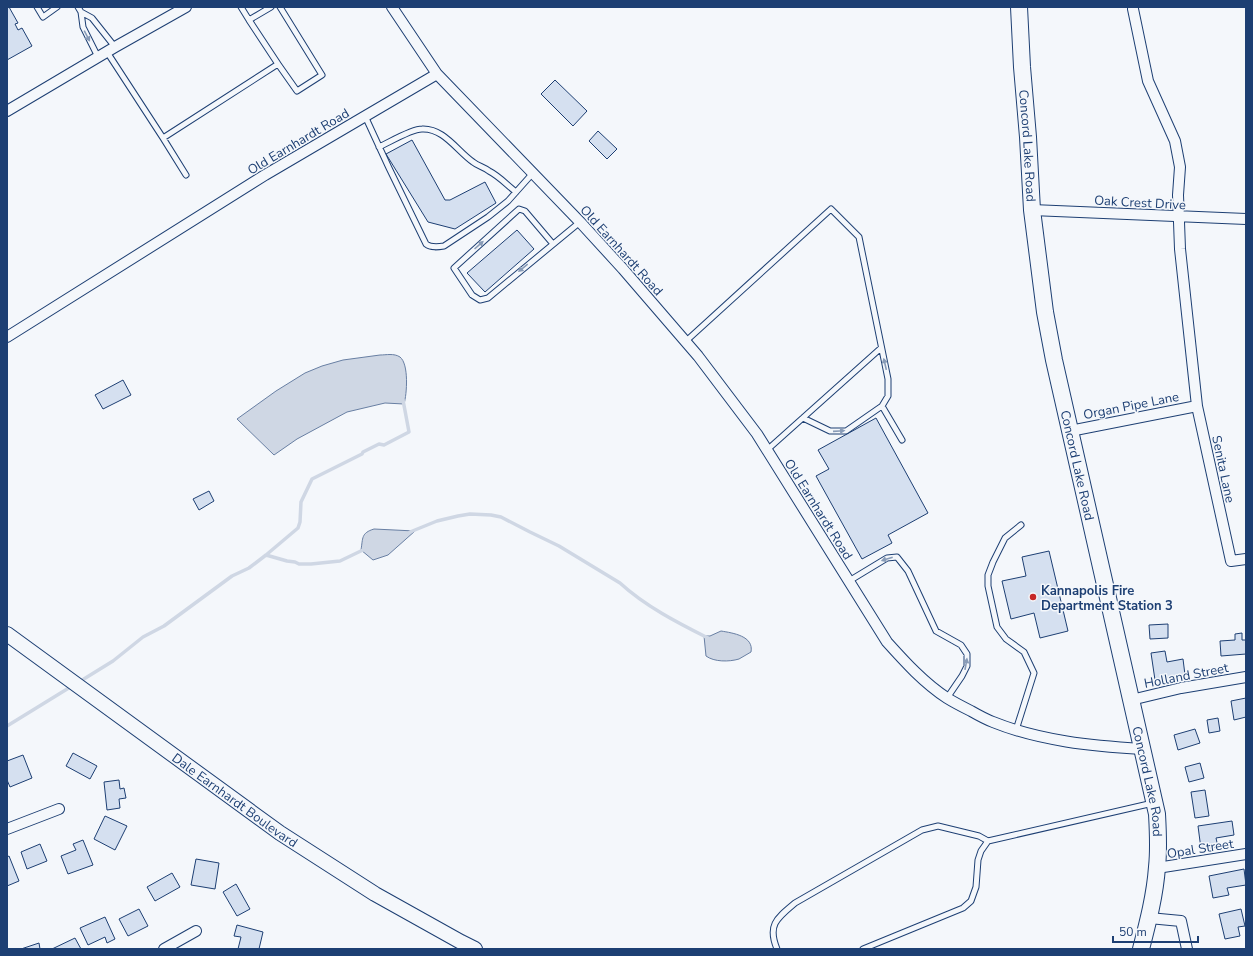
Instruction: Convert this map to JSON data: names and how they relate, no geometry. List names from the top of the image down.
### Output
{
  "streets": {
    "main road": ["Concord Lake Road", "Dale Earnhardt Boulevard"],
    "street": [
      "Old Earnhardt Road",
      "Oak Crest Drive",
      "Organ Pipe Lane",
      "Senita Lane",
      "Holland Street",
      "Opal Street"
    ]
  },
  "crossings": [
    ["Old Earnhardt Road", "Concord Lake Road"],
    ["Concord Lake Road", "Oak Crest Drive"],
    ["Concord Lake Road", "Organ Pipe Lane"],
    ["Concord Lake Road", "Holland Street"],
    ["Concord Lake Road", "Opal Street"],
    ["Oak Crest Drive", "Senita Lane"],
    ["Organ Pipe Lane", "Senita Lane"]
  ],
  "places": ["Kannapolis Fire Department Station 3"],
  "scale_bar": "50 m"
}
